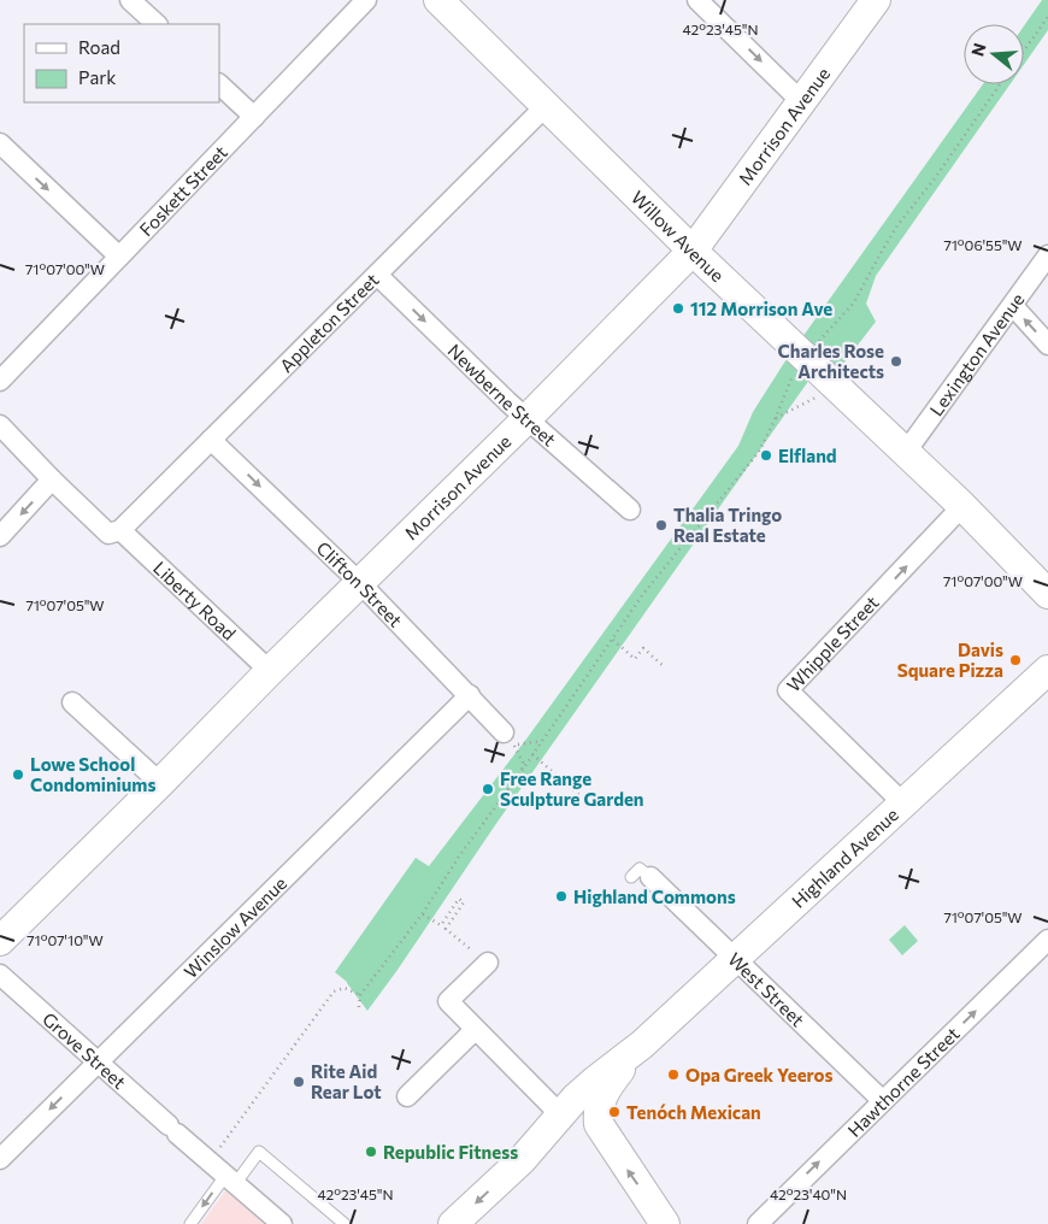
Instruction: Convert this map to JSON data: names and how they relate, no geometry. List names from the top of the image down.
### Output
{
  "streets": {
    "street": [
      "Morrison Avenue",
      "Foskett Street",
      "Willow Avenue",
      "Appleton Street",
      "Lexington Avenue",
      "Newberne Street",
      "Clifton Street",
      "Liberty Road",
      "Whipple Street",
      "Highland Avenue",
      "Winslow Avenue",
      "West Street",
      "Grove Street",
      "Hawthorne Street"
    ]
  },
  "crossings": [
    ["Morrison Avenue", "Willow Avenue"],
    ["Morrison Avenue", "Newberne Street"],
    ["Morrison Avenue", "Clifton Street"],
    ["Morrison Avenue", "Liberty Road"],
    ["Willow Avenue", "Appleton Street"],
    ["Willow Avenue", "Lexington Avenue"],
    ["Willow Avenue", "Whipple Street"],
    ["Appleton Street", "Newberne Street"],
    ["Appleton Street", "Clifton Street"],
    ["Appleton Street", "Liberty Road"],
    ["Clifton Street", "Winslow Avenue"],
    ["Whipple Street", "Highland Avenue"],
    ["Highland Avenue", "West Street"],
    ["Winslow Avenue", "Grove Street"],
    ["West Street", "Hawthorne Street"]
  ],
  "one_way": ["Newberne Street", "Clifton Street", "Hawthorne Street"],
  "places": [
    "112 Morrison Ave",
    "Charles Rose Architects",
    "Elfland",
    "Thalia Tringo Real Estate",
    "Davis Square Pizza",
    "Lowe School Condominiums",
    "Free Range Sculpture Garden",
    "Highland Commons",
    "Opa Greek Yeeros",
    "Rite Aid Rear Lot",
    "Tenóch Mexican",
    "Republic Fitness"
  ],
  "legend": ["Road", "Park"],
  "north": "left",
  "coordinates": [
    "42°23'45\"N",
    "71°06'55\"W",
    "71°07'00\"W",
    "71°07'05\"W",
    "71°07'10\"W",
    "42°23'40\"N"
  ]
}
